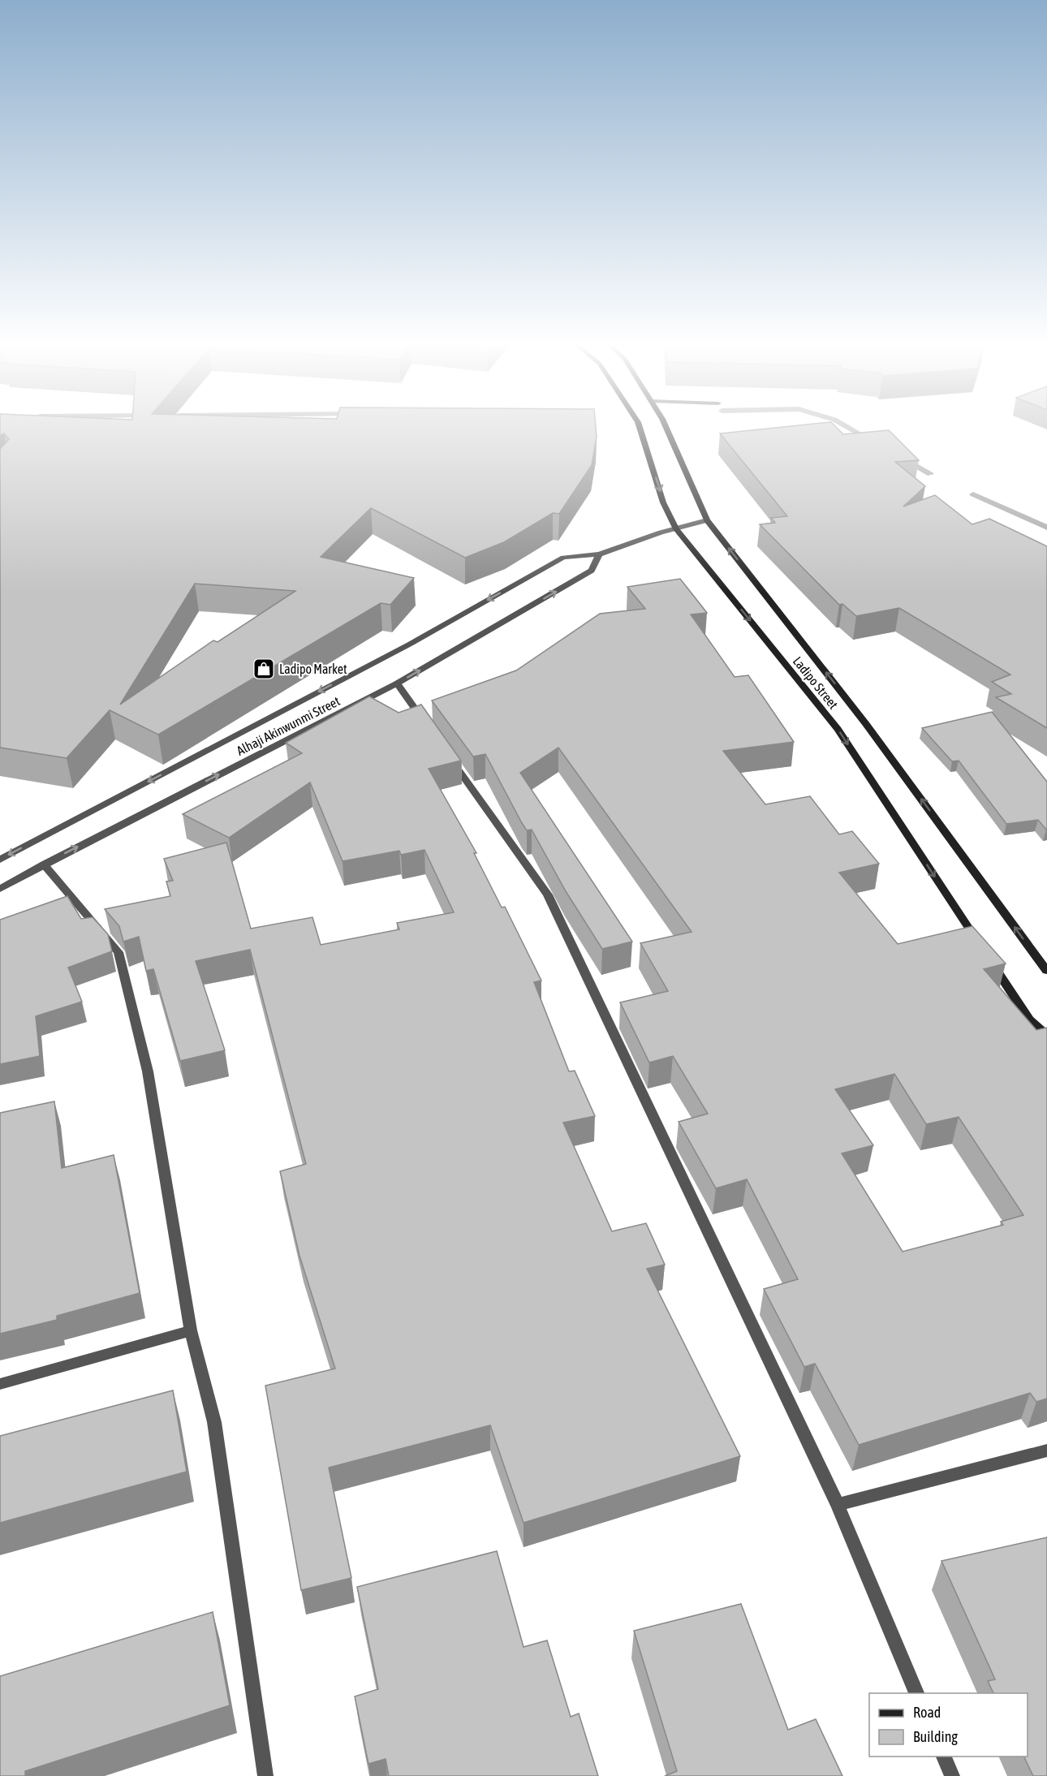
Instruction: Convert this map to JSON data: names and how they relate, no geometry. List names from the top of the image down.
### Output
{
  "streets": {
    "main road": ["Ladipo Street"],
    "street": ["Alhaji Akinwunmi Street"]
  },
  "crossings": [
    ["Ladipo Street", "Alhaji Akinwunmi Street"]
  ],
  "places": {
    "shop": ["Ladipo Market"]
  },
  "legend": ["Road", "Building"]
}
